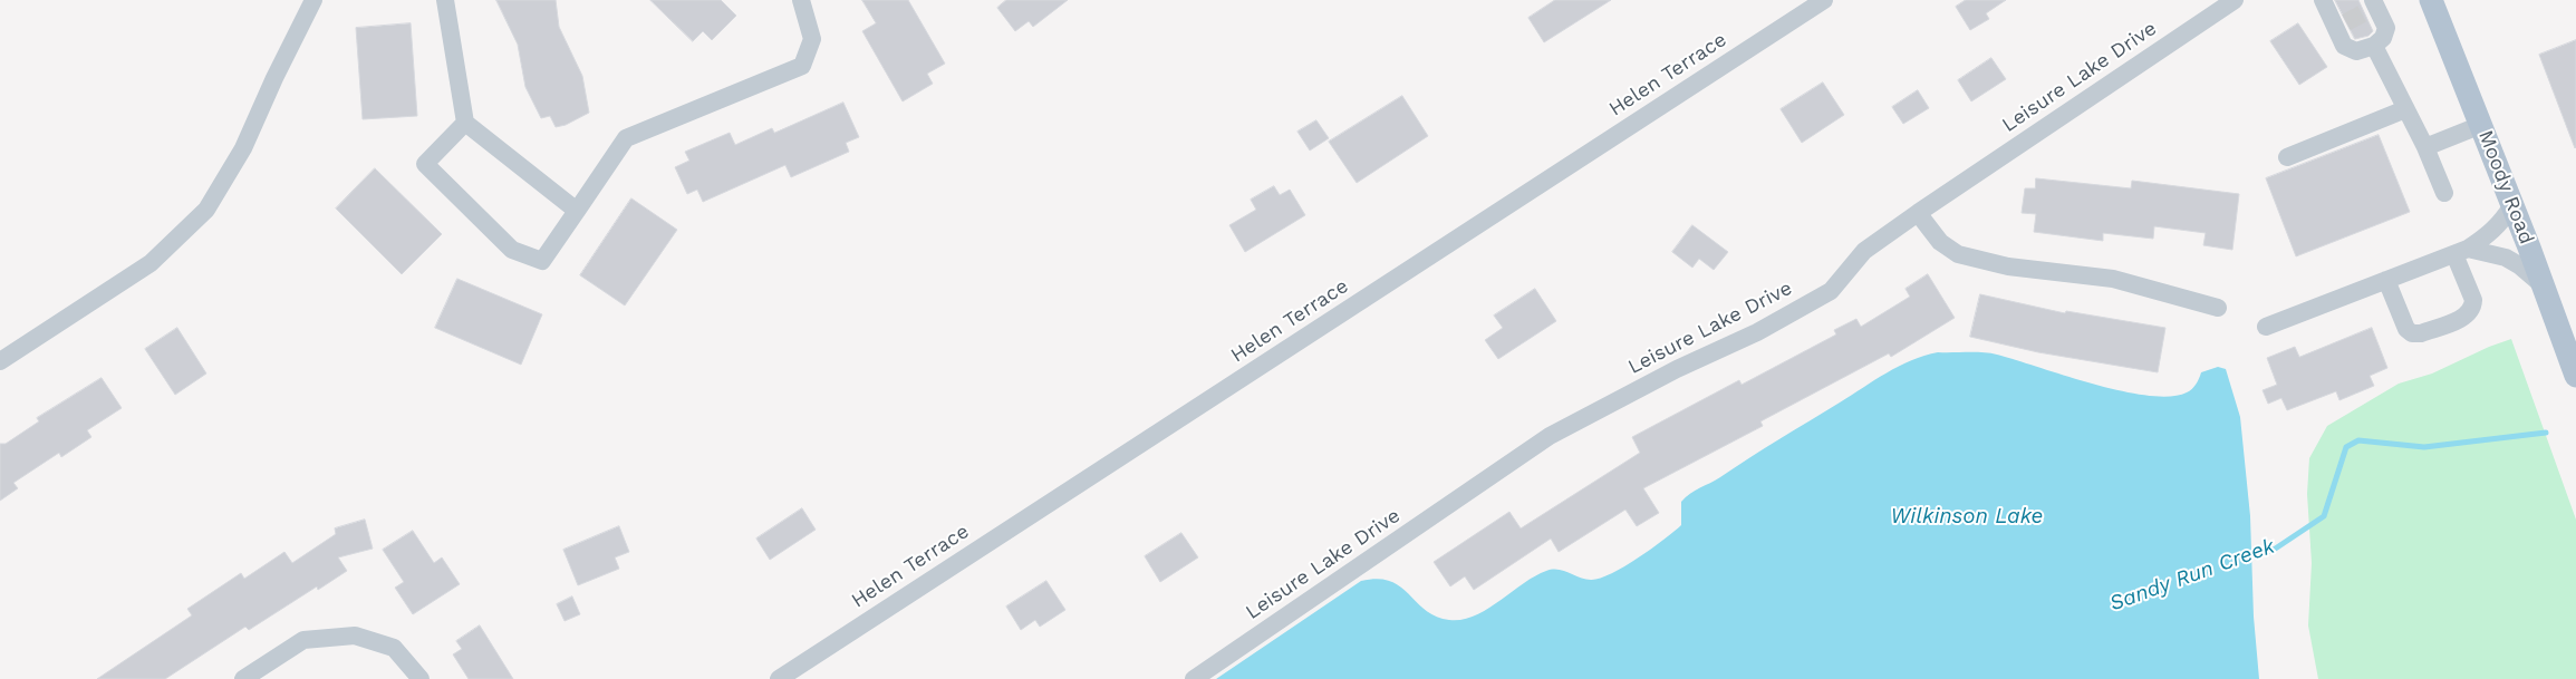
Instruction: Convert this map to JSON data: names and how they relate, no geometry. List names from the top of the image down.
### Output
{
  "streets": {
    "main road": ["Moody Road"],
    "street": ["Helen Terrace", "Leisure Lake Drive"]
  },
  "water": ["Wilkinson Lake", "Sandy Run Creek"]
}
